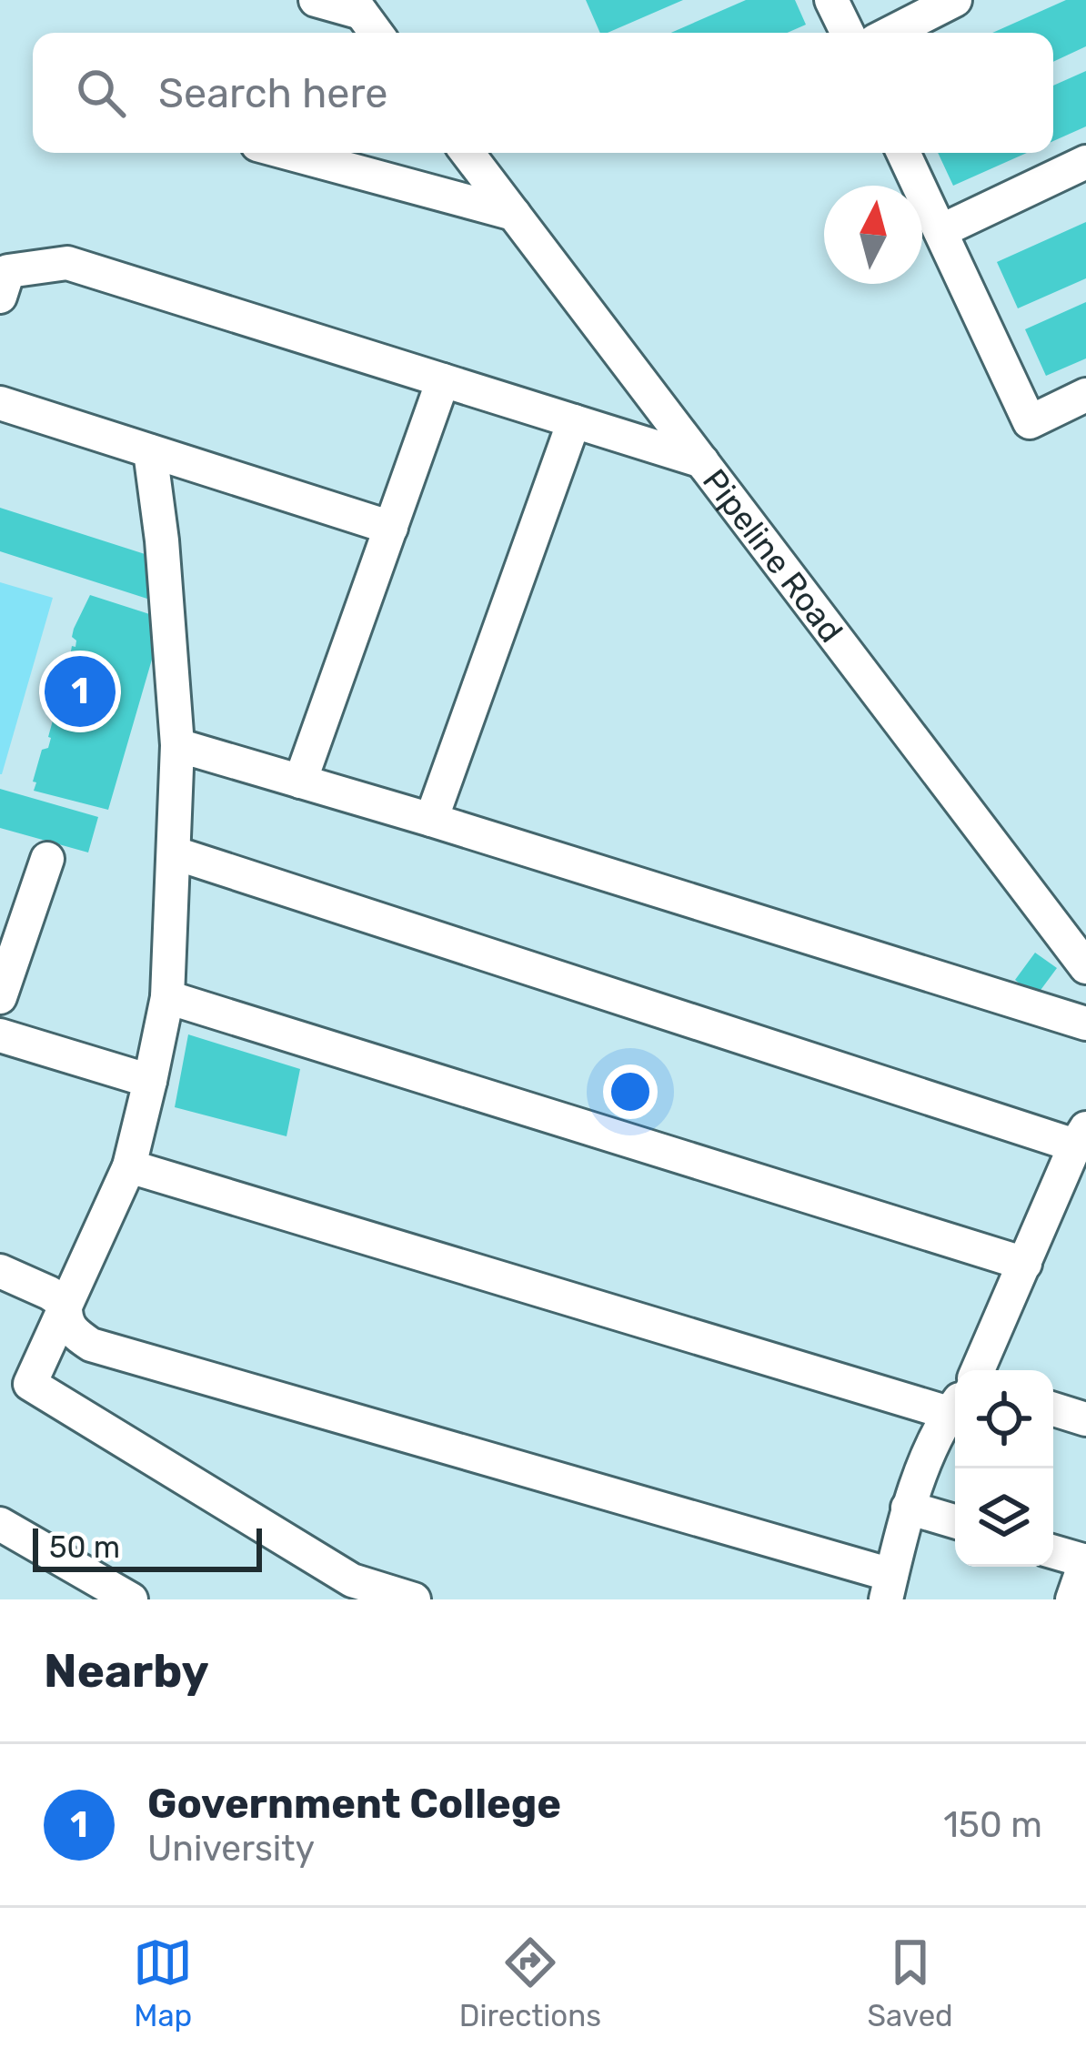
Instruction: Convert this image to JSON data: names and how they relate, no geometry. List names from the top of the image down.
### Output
{
  "streets": {
    "street": ["Pipeline Road"]
  },
  "scale_bar": "50 m",
  "north": "top",
  "page": {
    "search": "Search here",
    "pins": "1",
    "scale": "50 m",
    "heading": "Nearby",
    "list": [
      {
        "mark": "1",
        "name": "Government College",
        "note": "University",
        "value": "150 m"
      }
    ],
    "nav": ["Map", "Directions", "Saved"]
  }
}
